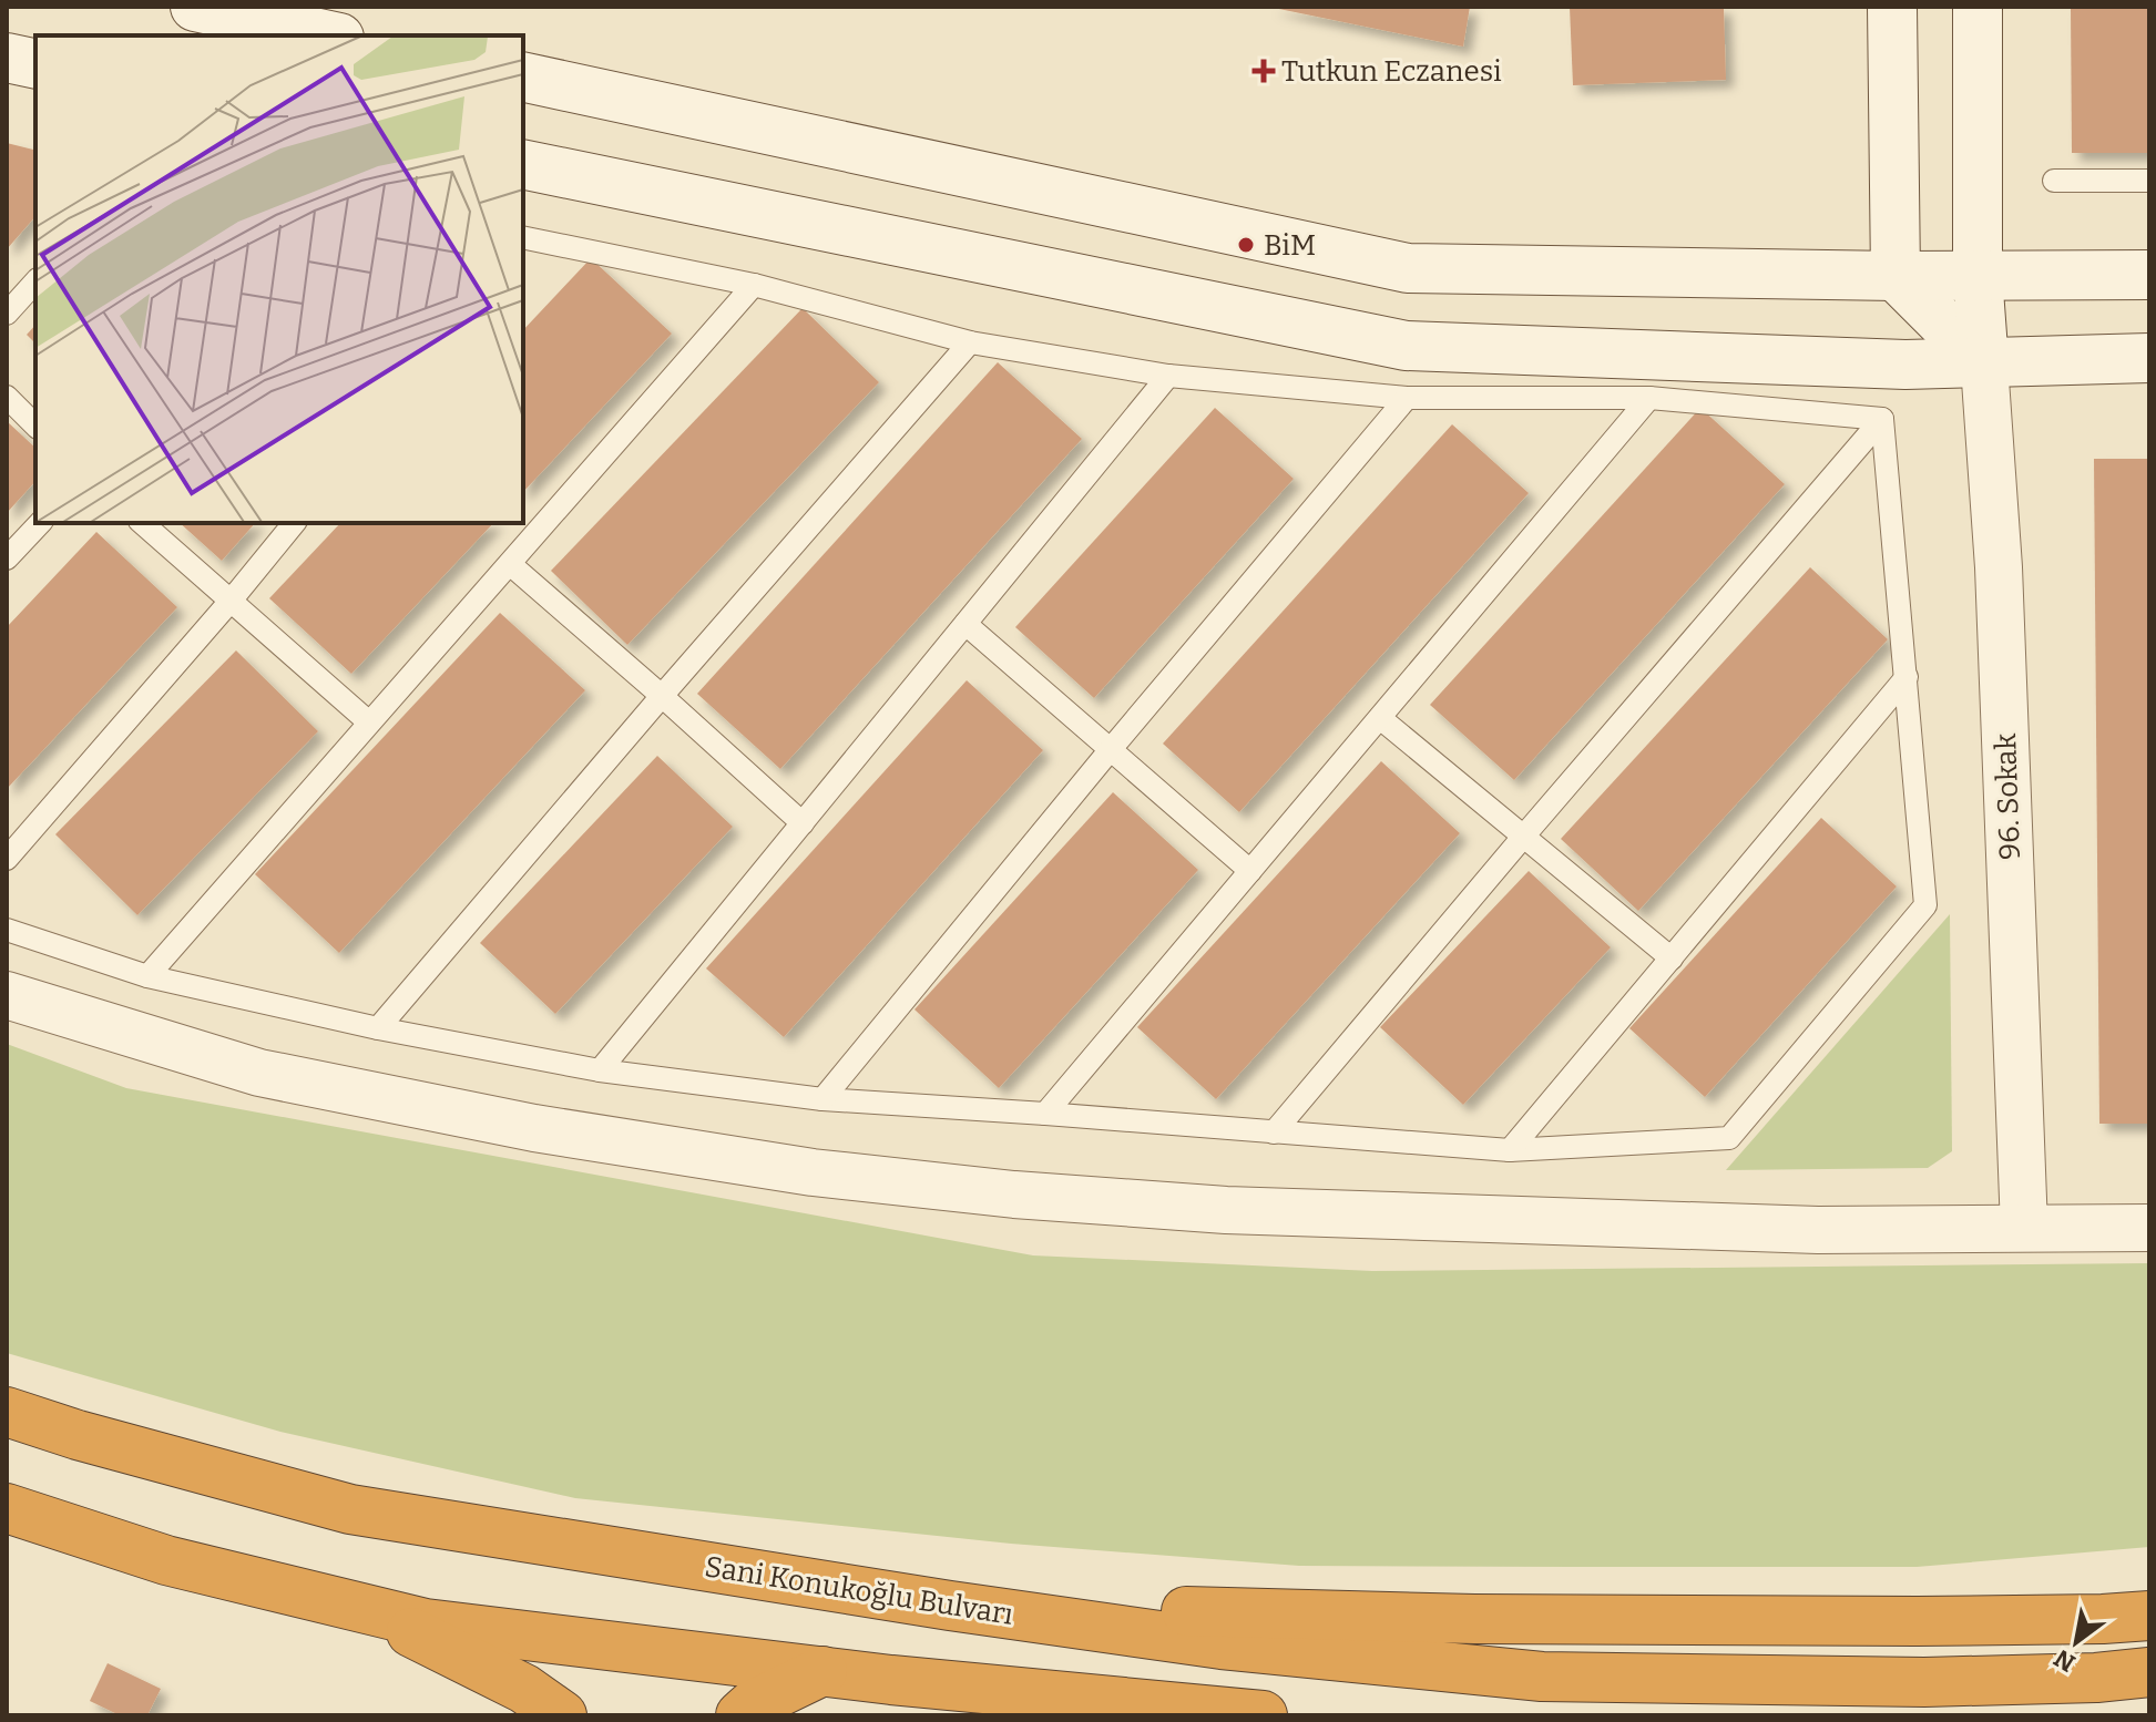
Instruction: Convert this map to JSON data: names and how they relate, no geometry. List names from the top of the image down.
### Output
{
  "streets": {
    "highway": ["Sani Konukoğlu Bulvarı"],
    "street": ["96. Sokak"]
  },
  "places": {
    "health": ["Tutkun Eczanesi"],
    "other": ["BiM"]
  },
  "north": "bottom left"
}
